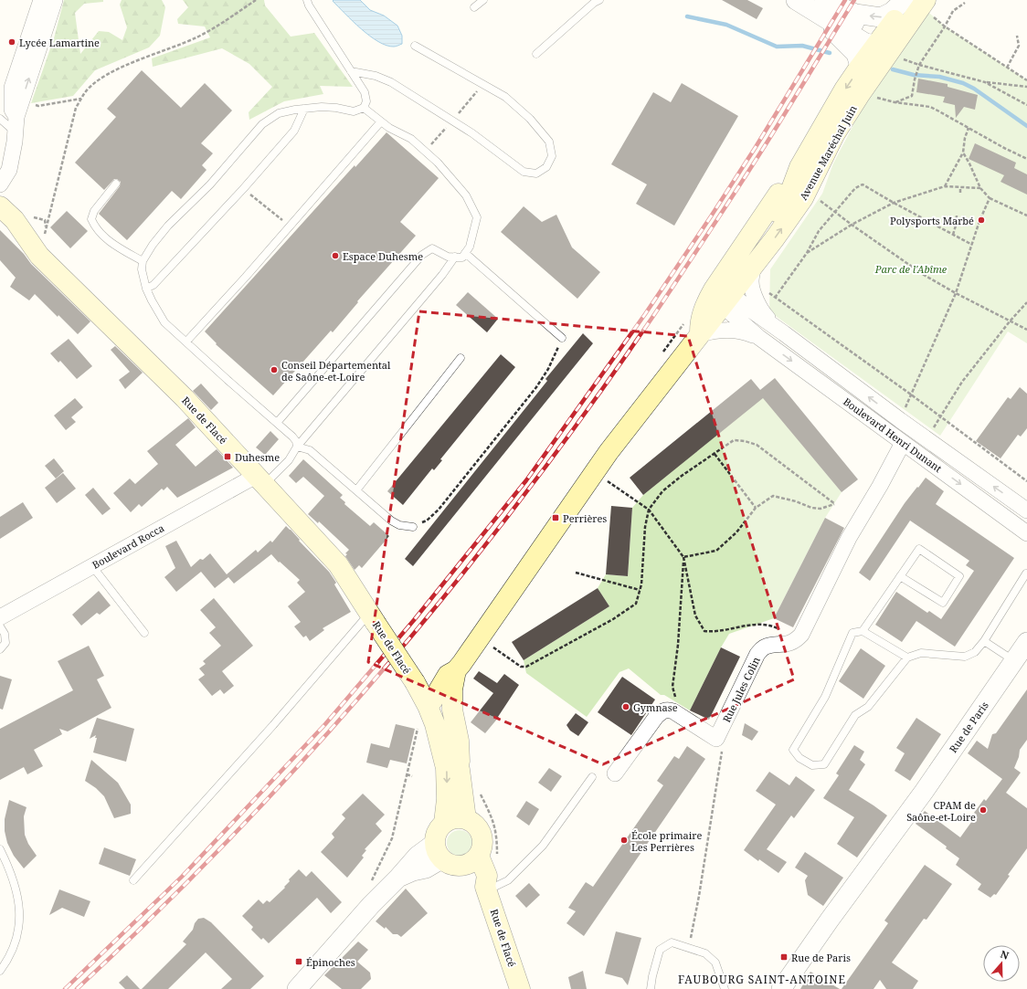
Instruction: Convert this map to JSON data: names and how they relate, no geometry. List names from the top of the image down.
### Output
{
  "streets": {
    "main road": ["Avenue Maréchal Juin", "Rue de Flacé"],
    "street": [
      "Boulevard Henri Dunant",
      "Boulevard Rocca",
      "Rue Jules Colin",
      "Rue de Paris"
    ]
  },
  "crossings": [
    ["Avenue Maréchal Juin", "Boulevard Henri Dunant"],
    ["Rue de Flacé", "Boulevard Rocca"]
  ],
  "districts": ["FAUBOURG SAINT-ANTOINE"],
  "parks": ["Parc de l'Abîme"],
  "places": {
    "other": [
      "Lycée Lamartine",
      "Polysports Marbé",
      "Espace Duhesme",
      "Conseil Départemental de Saône-et-Loire",
      "Gymnase",
      "CPAM de Saône-et-Loire",
      "École primaire Les Perrières"
    ],
    "transit": [
      "Duhesme",
      "Perrières",
      "Rue de Paris",
      "Épinoches"
    ]
  },
  "north": "top"
}
